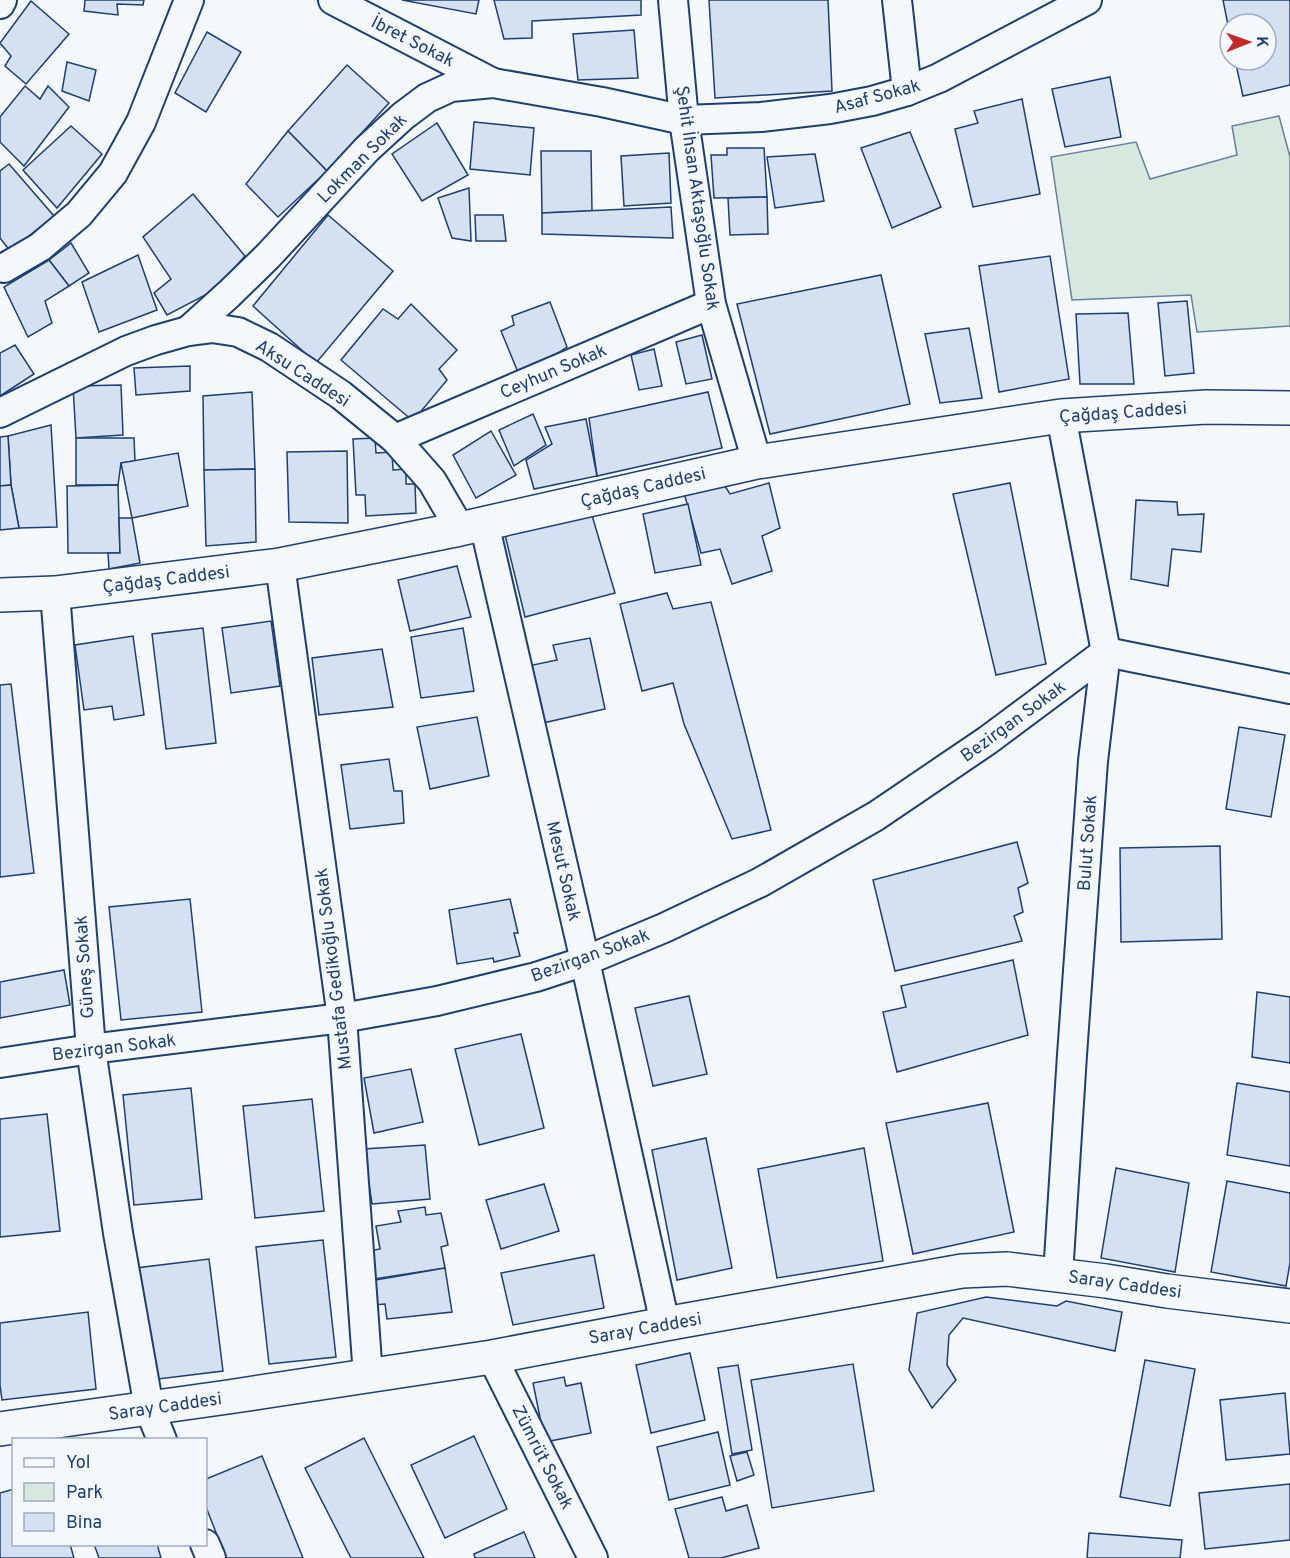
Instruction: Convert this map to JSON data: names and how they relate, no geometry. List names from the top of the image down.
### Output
{
  "streets": {
    "main road": ["Çağdaş Caddesi", "Saray Caddesi"],
    "street": [
      "İbret Sokak",
      "Asaf Sokak",
      "Lokman Sokak",
      "Şehit İhsan Aktaşoğlu Sokak",
      "Ceyhun Sokak",
      "Aksu Caddesi",
      "Bezirgan Sokak",
      "Bulut Sokak",
      "Mesut Sokak",
      "Güneş Sokak",
      "Mustafa Gedikoğlu Sokak",
      "Zümrüt Sokak"
    ]
  },
  "crossings": [
    ["İbret Sokak", "Lokman Sokak"],
    ["Asaf Sokak", "Lokman Sokak"],
    ["Asaf Sokak", "Şehit İhsan Aktaşoğlu Sokak"],
    ["Lokman Sokak", "Şehit İhsan Aktaşoğlu Sokak"],
    ["Lokman Sokak", "Aksu Caddesi"],
    ["Şehit İhsan Aktaşoğlu Sokak", "Ceyhun Sokak"],
    ["Şehit İhsan Aktaşoğlu Sokak", "Çağdaş Caddesi"],
    ["Ceyhun Sokak", "Aksu Caddesi"],
    ["Aksu Caddesi", "Çağdaş Caddesi"],
    ["Aksu Caddesi", "Mesut Sokak"],
    ["Çağdaş Caddesi", "Bulut Sokak"],
    ["Çağdaş Caddesi", "Mesut Sokak"],
    ["Çağdaş Caddesi", "Güneş Sokak"],
    ["Çağdaş Caddesi", "Mustafa Gedikoğlu Sokak"],
    ["Bezirgan Sokak", "Bulut Sokak"],
    ["Bezirgan Sokak", "Mesut Sokak"],
    ["Bezirgan Sokak", "Güneş Sokak"],
    ["Bezirgan Sokak", "Mustafa Gedikoğlu Sokak"],
    ["Bulut Sokak", "Saray Caddesi"],
    ["Mesut Sokak", "Saray Caddesi"],
    ["Güneş Sokak", "Saray Caddesi"],
    ["Mustafa Gedikoğlu Sokak", "Saray Caddesi"],
    ["Saray Caddesi", "Zümrüt Sokak"]
  ],
  "legend": ["Yol", "Park", "Bina"],
  "north": "right"
}
